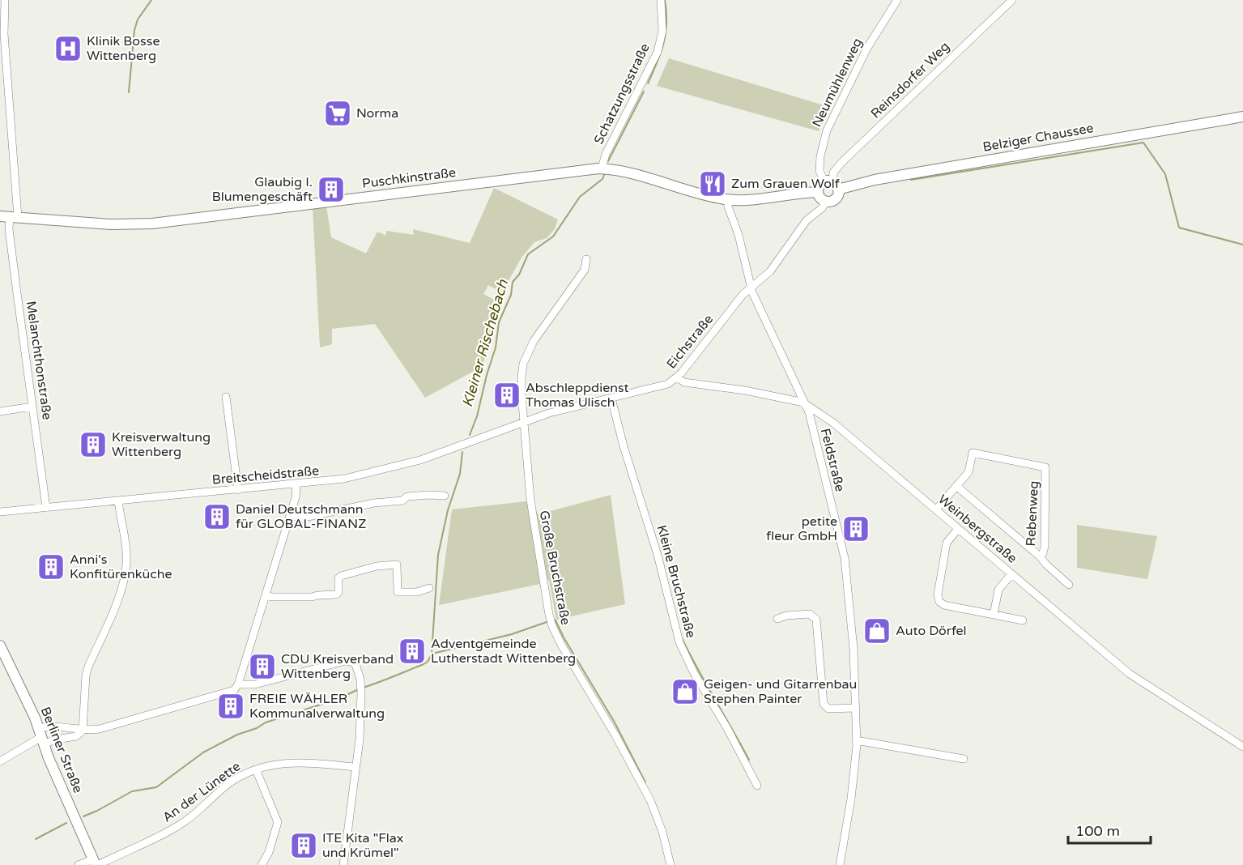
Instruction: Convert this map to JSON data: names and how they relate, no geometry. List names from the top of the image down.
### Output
{
  "streets": {
    "main road": ["Belziger Chaussee", "Puschkinstraße", "Berliner Straße"],
    "street": [
      "Reinsdorfer Weg",
      "Neumühlenweg",
      "Schatzungsstraße",
      "Eichstraße",
      "Melanchthonstraße",
      "Feldstraße",
      "Breitscheidstraße",
      "Rebenweg",
      "Weinbergstraße",
      "Große Bruchstraße",
      "Kleine Bruchstraße",
      "An der Lünette"
    ]
  },
  "crossings": [
    ["Reinsdorfer Weg", "Neumühlenweg"],
    ["Reinsdorfer Weg", "Belziger Chaussee"],
    ["Reinsdorfer Weg", "Puschkinstraße"],
    ["Reinsdorfer Weg", "Eichstraße"],
    ["Neumühlenweg", "Belziger Chaussee"],
    ["Neumühlenweg", "Puschkinstraße"],
    ["Neumühlenweg", "Eichstraße"],
    ["Schatzungsstraße", "Puschkinstraße"],
    ["Belziger Chaussee", "Puschkinstraße"],
    ["Belziger Chaussee", "Eichstraße"],
    ["Puschkinstraße", "Eichstraße"],
    ["Puschkinstraße", "Melanchthonstraße"],
    ["Puschkinstraße", "Feldstraße"],
    ["Eichstraße", "Feldstraße"],
    ["Eichstraße", "Breitscheidstraße"],
    ["Eichstraße", "Weinbergstraße"],
    ["Eichstraße", "Große Bruchstraße"],
    ["Eichstraße", "Kleine Bruchstraße"],
    ["Melanchthonstraße", "Breitscheidstraße"],
    ["Feldstraße", "Weinbergstraße"],
    ["Breitscheidstraße", "Große Bruchstraße"],
    ["Rebenweg", "Weinbergstraße"],
    ["Berliner Straße", "An der Lünette"]
  ],
  "water": ["Kleiner Rischebach"],
  "places": {
    "hospital": ["Klinik Bosse Wittenberg"],
    "supermarket": ["Norma"],
    "restaurant": ["Zum Grauen Wolf"],
    "building": [
      "Glaubig I. Blumengeschäft",
      "Abschleppdienst Thomas Ulisch",
      "Kreisverwaltung Wittenberg",
      "Daniel Deutschmann für GLOBAL-FINANZ",
      "petite fleur GmbH",
      "Anni's Konfitürenküche",
      "Adventgemeinde Lutherstadt Wittenberg",
      "CDU Kreisverband Wittenberg",
      "FREIE WÄHLER Kommunalverwaltung",
      "ITE Kita \"Flax und Krümel\""
    ],
    "shop": ["Auto Dörfel", "Geigen- und Gitarrenbau Stephen Painter"]
  },
  "scale_bar": "100 m"
}
